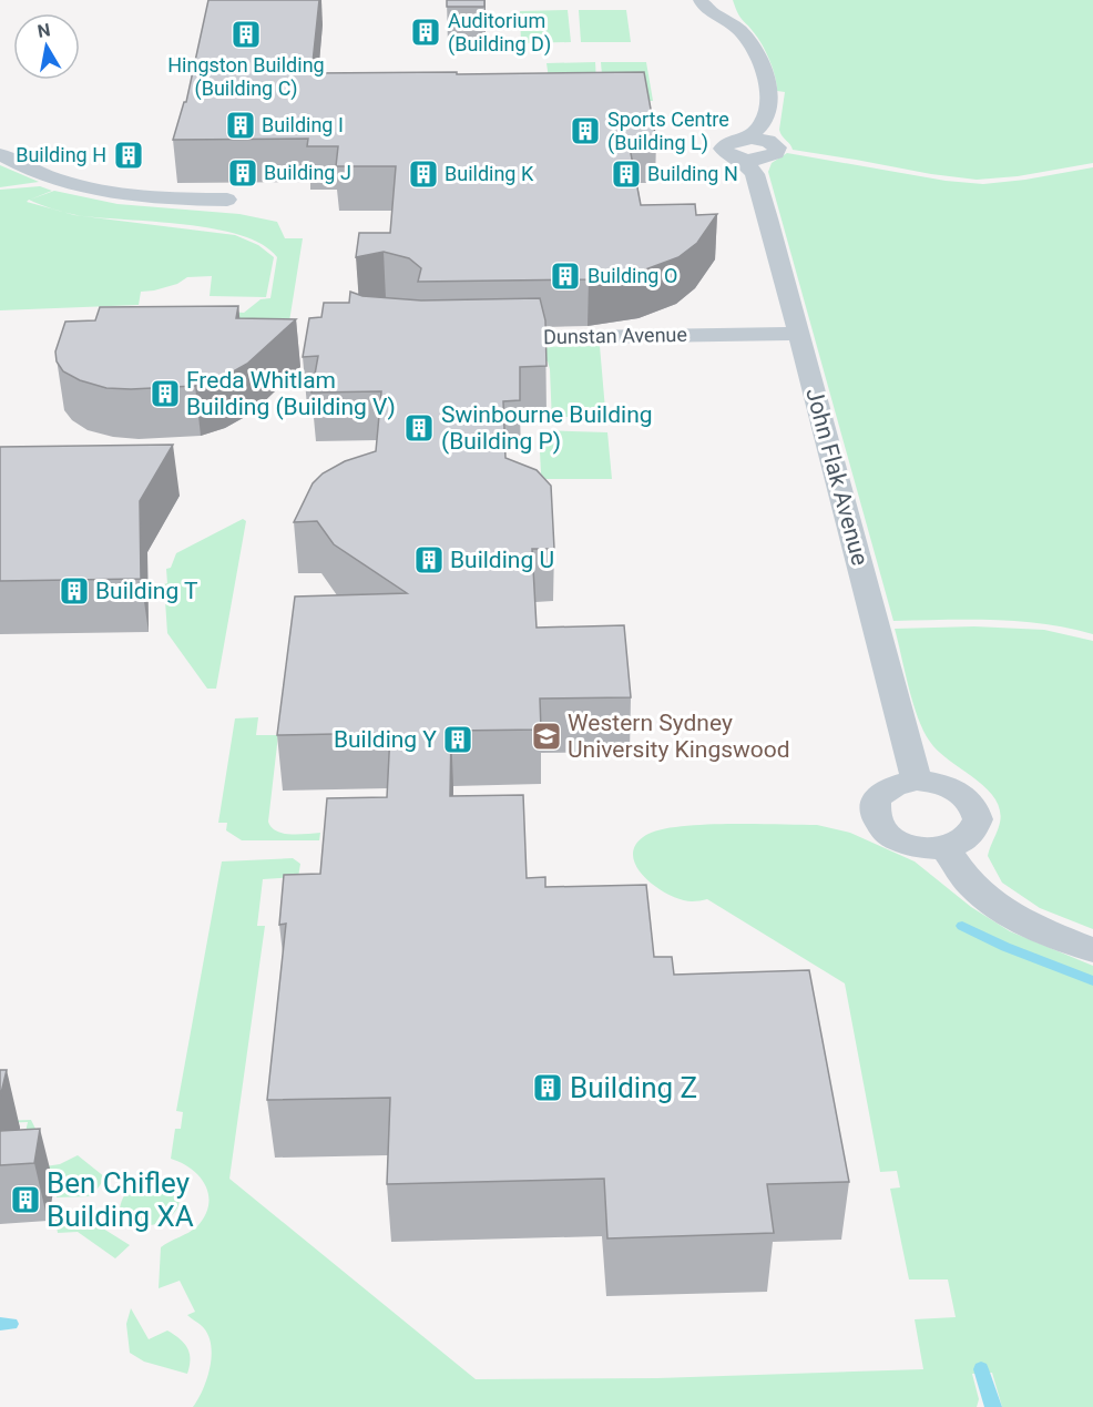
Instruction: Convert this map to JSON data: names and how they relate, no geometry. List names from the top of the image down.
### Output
{
  "streets": {
    "street": ["Dunstan Avenue", "John Flak Avenue"]
  },
  "crossings": [
    ["Dunstan Avenue", "John Flak Avenue"]
  ],
  "places": {
    "building": [
      "Auditorium (Building D)",
      "Hingston Building (Building C)",
      "Building I",
      "Sports Centre (Building L)",
      "Building H",
      "Building J",
      "Building K",
      "Building N",
      "Building O",
      "Freda Whitlam Building (Building V)",
      "Swinbourne Building (Building P)",
      "Building U",
      "Building T",
      "Building Y",
      "Building Z",
      "Ben Chifley Building XA"
    ],
    "school or university": ["Western Sydney University Kingswood"]
  },
  "north": "top"
}
